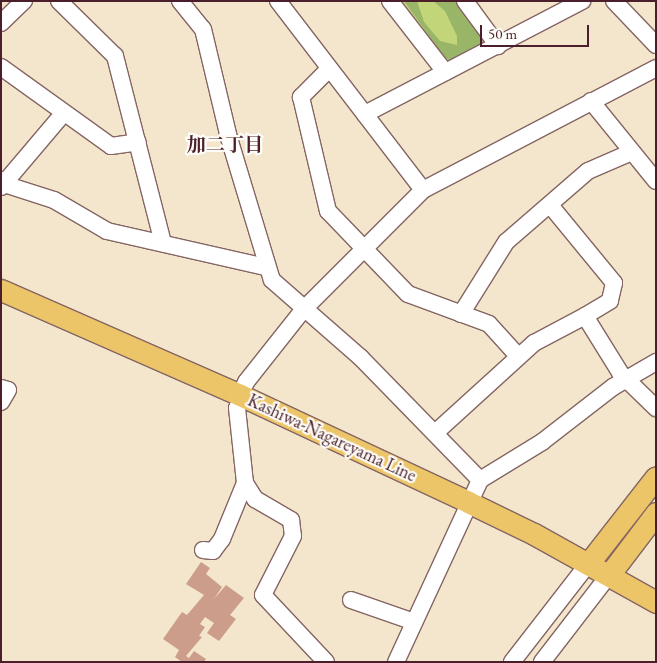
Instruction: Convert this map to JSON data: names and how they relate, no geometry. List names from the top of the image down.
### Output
{
  "streets": {
    "main road": ["Kashiwa-Nagareyama Line"]
  },
  "districts": ["加二丁目"],
  "scale_bar": "50 m"
}
